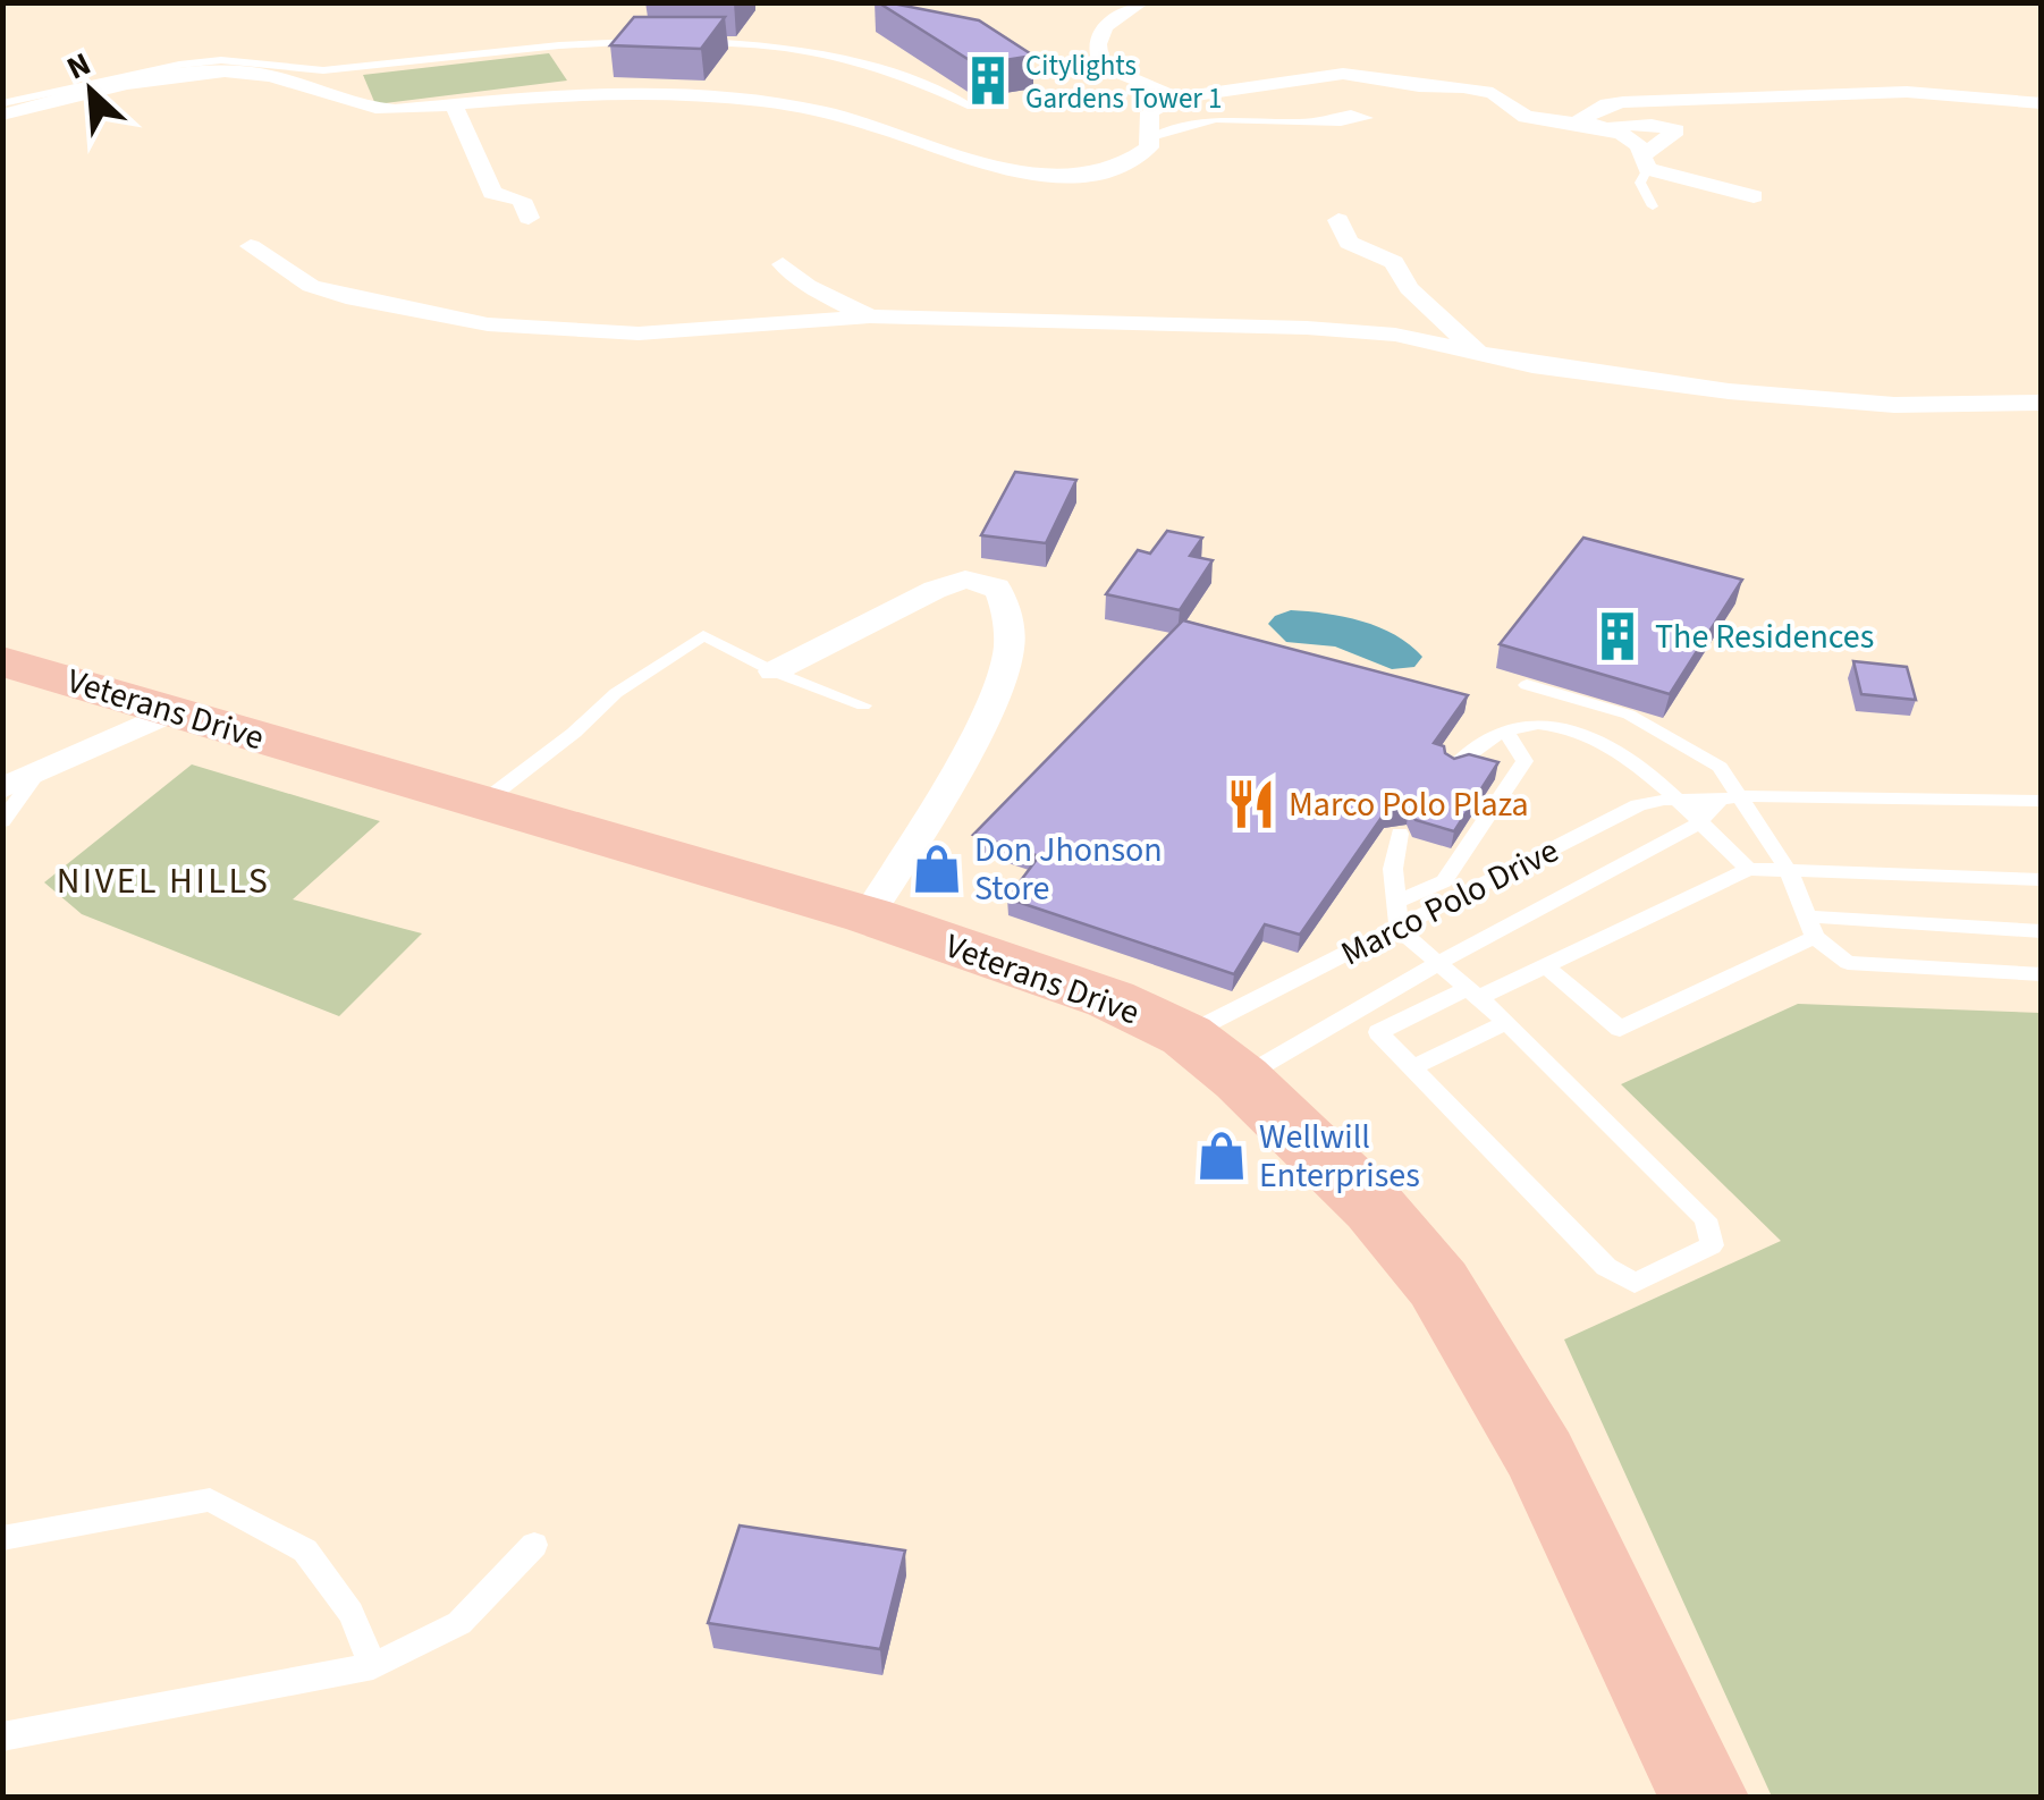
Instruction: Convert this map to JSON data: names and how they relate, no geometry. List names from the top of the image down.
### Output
{
  "streets": {
    "main road": ["Veterans Drive"],
    "lane": ["Marco Polo Drive"]
  },
  "crossings": [
    ["Veterans Drive", "Marco Polo Drive"]
  ],
  "districts": ["NIVEL HILLS"],
  "places": {
    "building": ["Citylights Gardens Tower 1", "The Residences"],
    "restaurant": ["Marco Polo Plaza"],
    "shop": ["Don Jhonson Store", "Wellwill Enterprises"]
  },
  "north": "top left"
}
